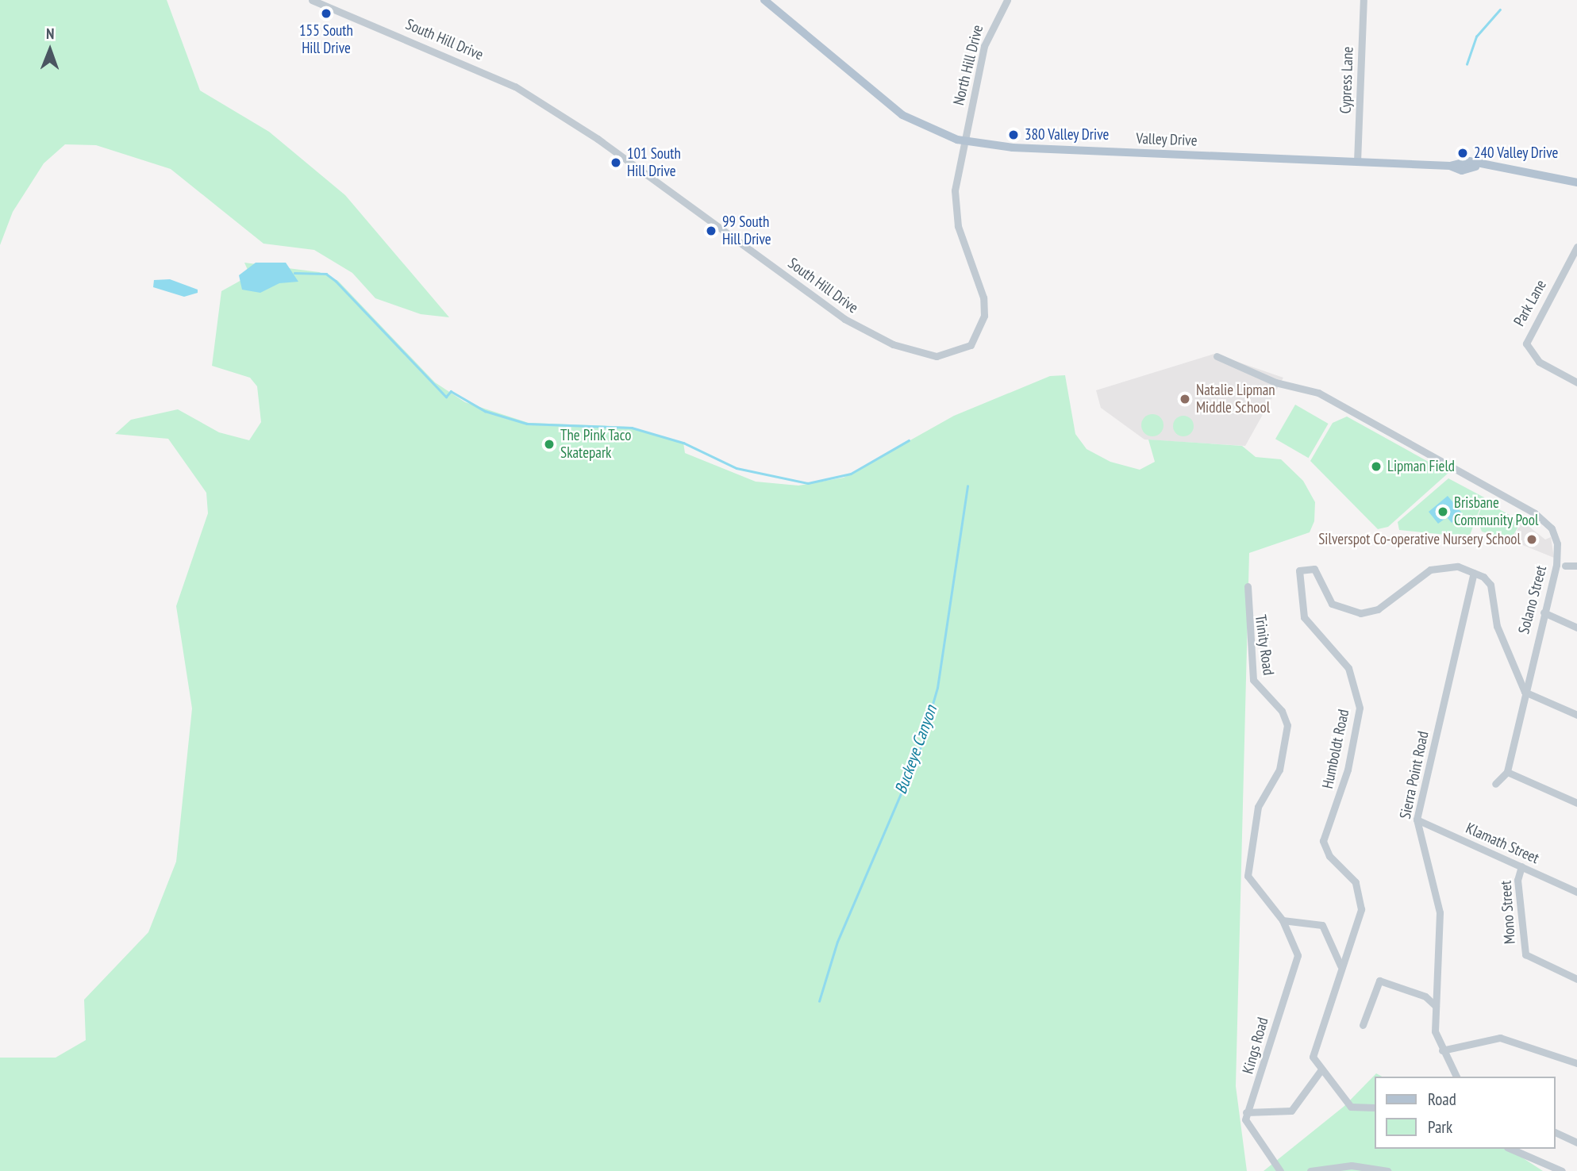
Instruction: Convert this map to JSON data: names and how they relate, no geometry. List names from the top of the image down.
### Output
{
  "streets": {
    "main road": ["Valley Drive"],
    "street": [
      "South Hill Drive",
      "North Hill Drive",
      "Cypress Lane",
      "Park Lane",
      "Solano Street",
      "Trinity Road",
      "Humboldt Road",
      "Sierra Point Road",
      "Klamath Street",
      "Mono Street",
      "Kings Road"
    ]
  },
  "crossings": [
    ["South Hill Drive", "North Hill Drive"],
    ["South Hill Drive", "Valley Drive"],
    ["North Hill Drive", "Valley Drive"],
    ["Cypress Lane", "Valley Drive"],
    ["Trinity Road", "Kings Road"],
    ["Humboldt Road", "Sierra Point Road"],
    ["Sierra Point Road", "Klamath Street"],
    ["Klamath Street", "Mono Street"]
  ],
  "water": ["Buckeye Canyon"],
  "places": [
    "155 South Hill Drive",
    "380 Valley Drive",
    "240 Valley Drive",
    "101 South Hill Drive",
    "99 South Hill Drive",
    "Natalie Lipman Middle School",
    "The Pink Taco Skatepark",
    "Lipman Field",
    "Brisbane Community Pool",
    "Silverspot Co-operative Nursery School"
  ],
  "legend": ["Road", "Park"],
  "north": "top"
}
